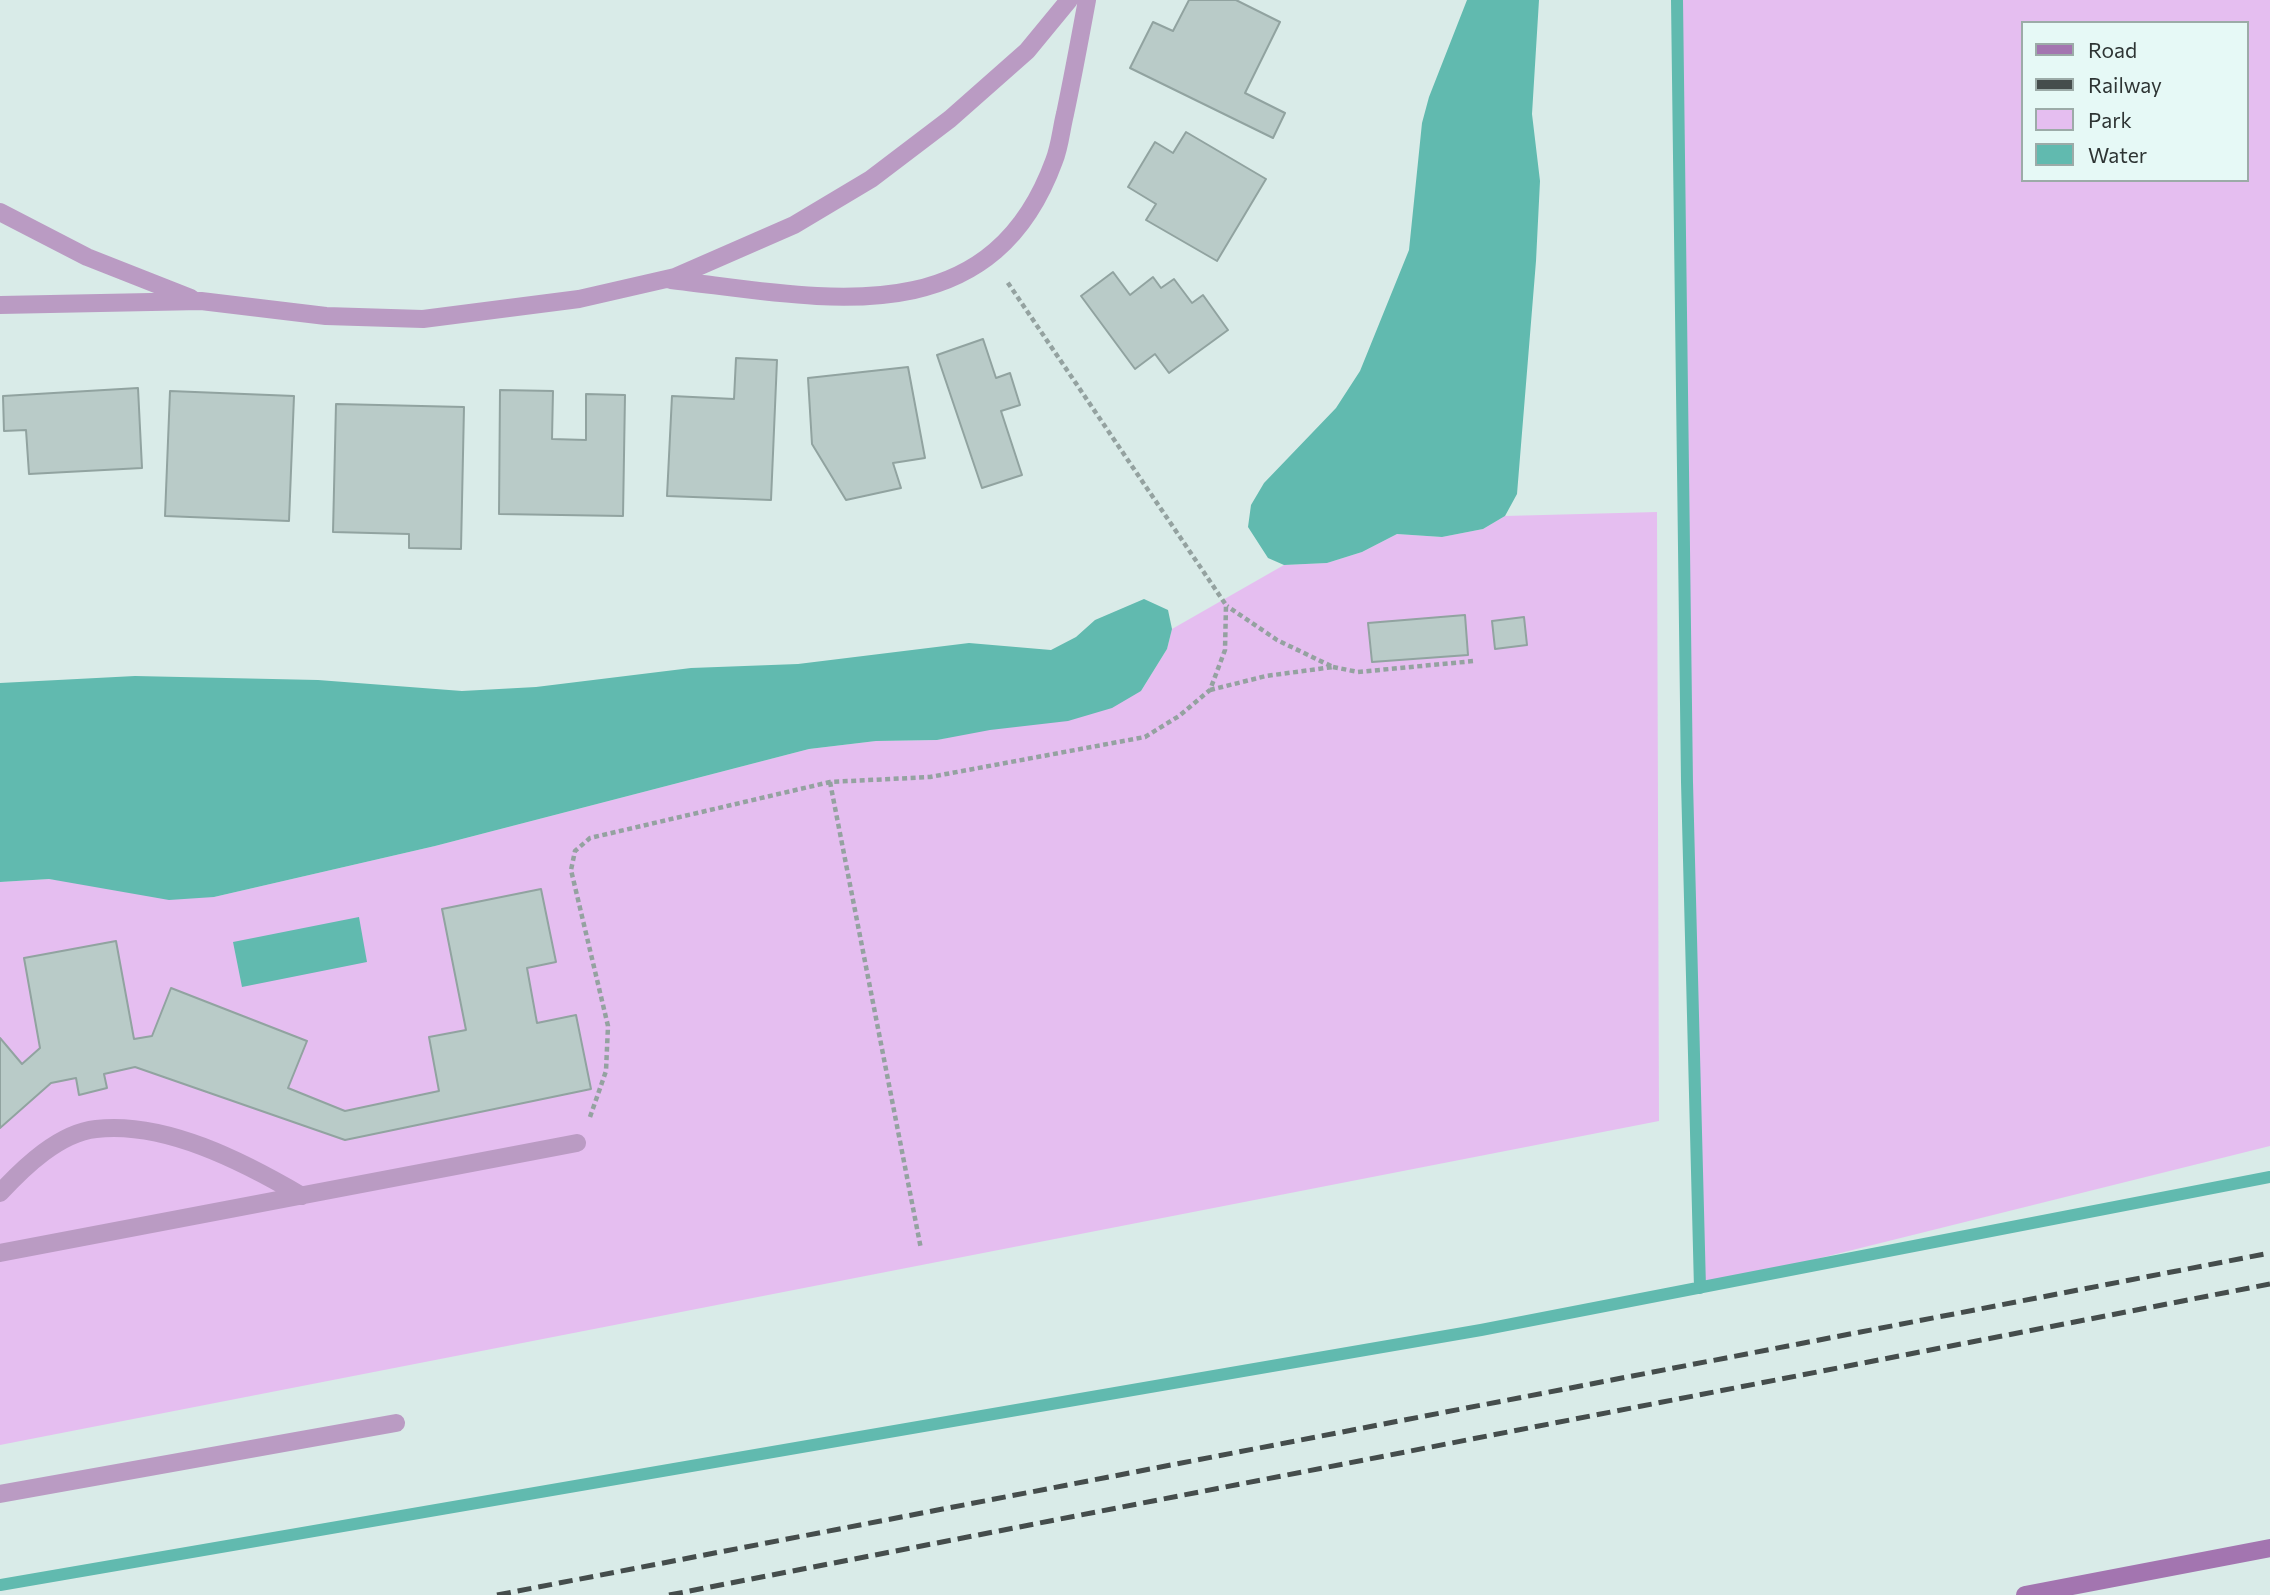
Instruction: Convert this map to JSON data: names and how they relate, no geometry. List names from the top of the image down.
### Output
{
  "legend": [
    "Road",
    "Railway",
    "Park",
    "Water"
  ]
}
